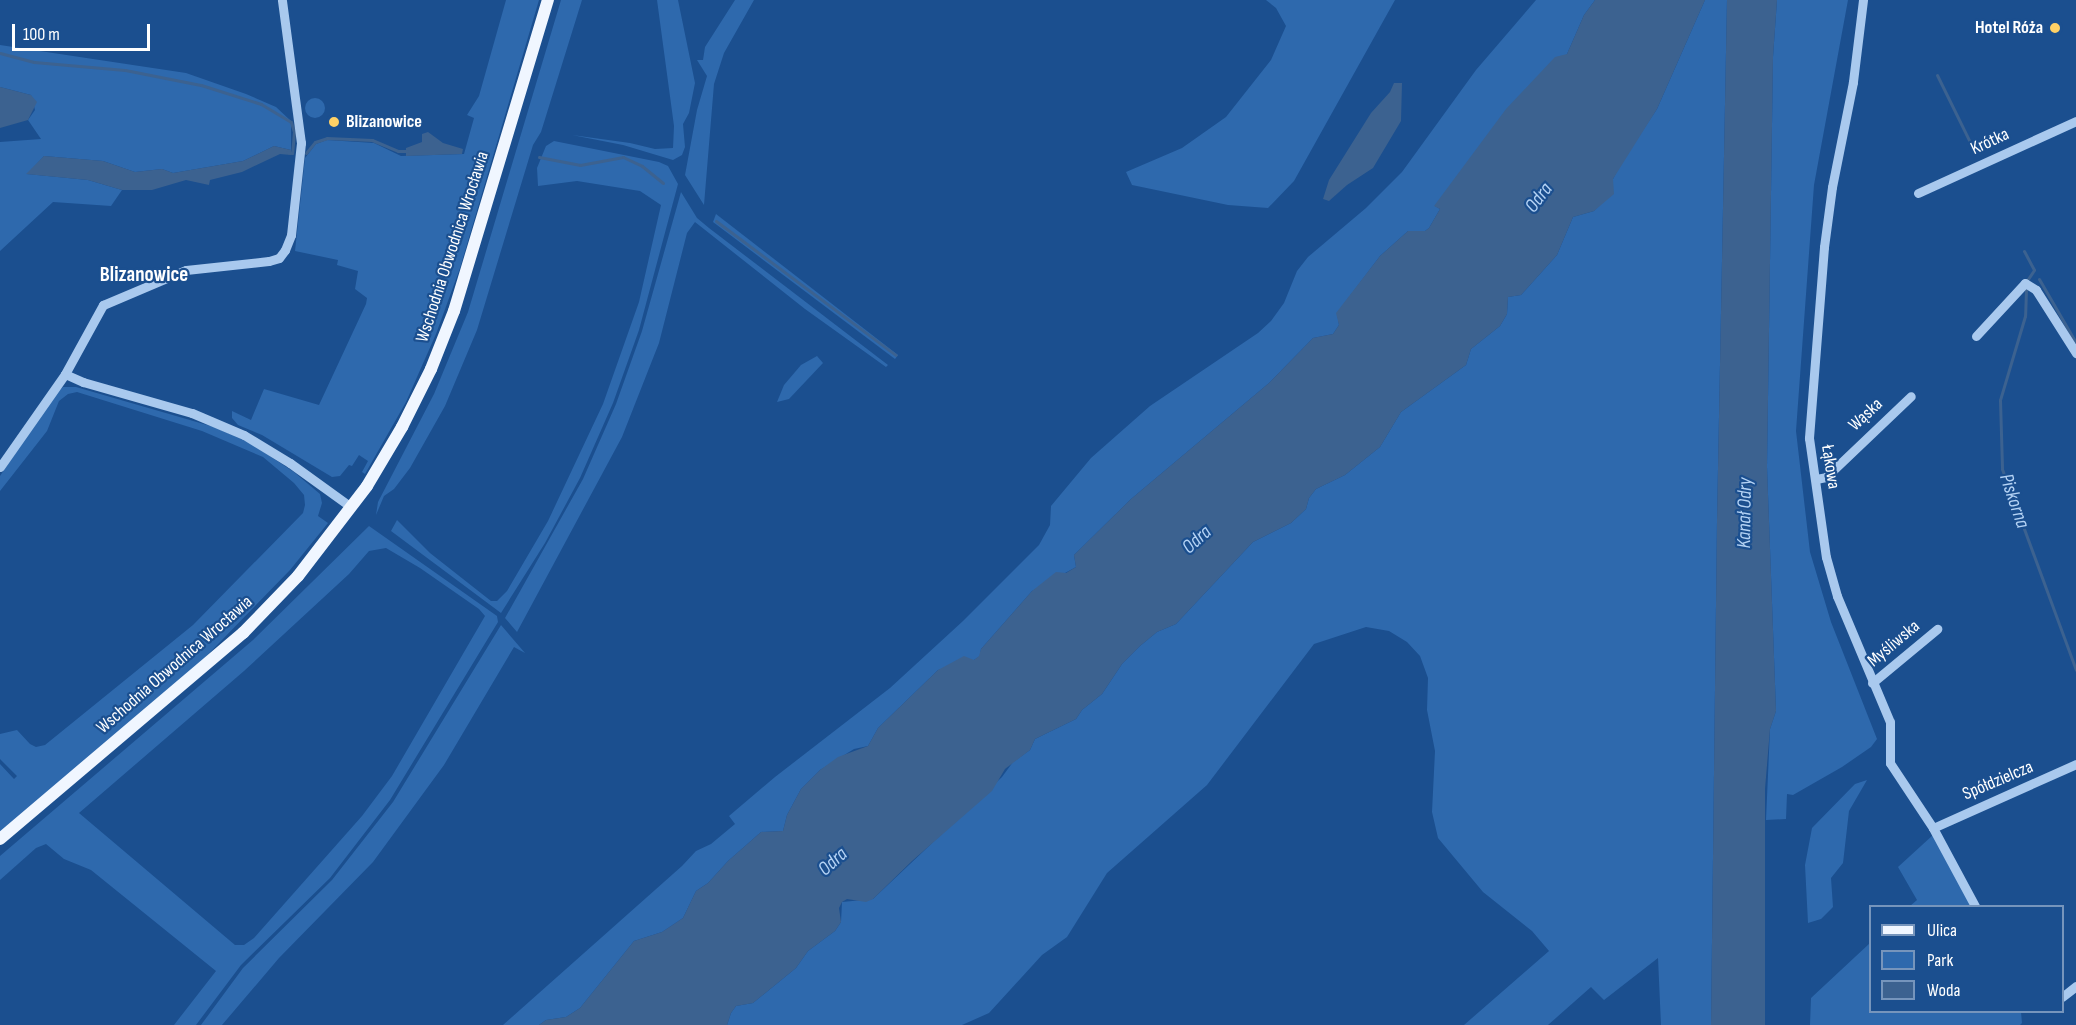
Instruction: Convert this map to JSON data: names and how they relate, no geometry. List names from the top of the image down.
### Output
{
  "streets": {
    "main road": ["Wschodnia Obwodnica Wrocławia"],
    "street": [
      "Krótka",
      "Wąska",
      "Łąkowa",
      "Myśliwska",
      "Spółdzielcza"
    ]
  },
  "crossings": [
    ["Wąska", "Łąkowa"],
    ["Łąkowa", "Myśliwska"],
    ["Łąkowa", "Spółdzielcza"]
  ],
  "districts": ["Blizanowice"],
  "water": ["Odra", "Piskorna", "Kanał Odry"],
  "places": ["Hotel Róża", "Blizanowice"],
  "legend": ["Ulica", "Park", "Woda"],
  "scale_bar": "100 m"
}
